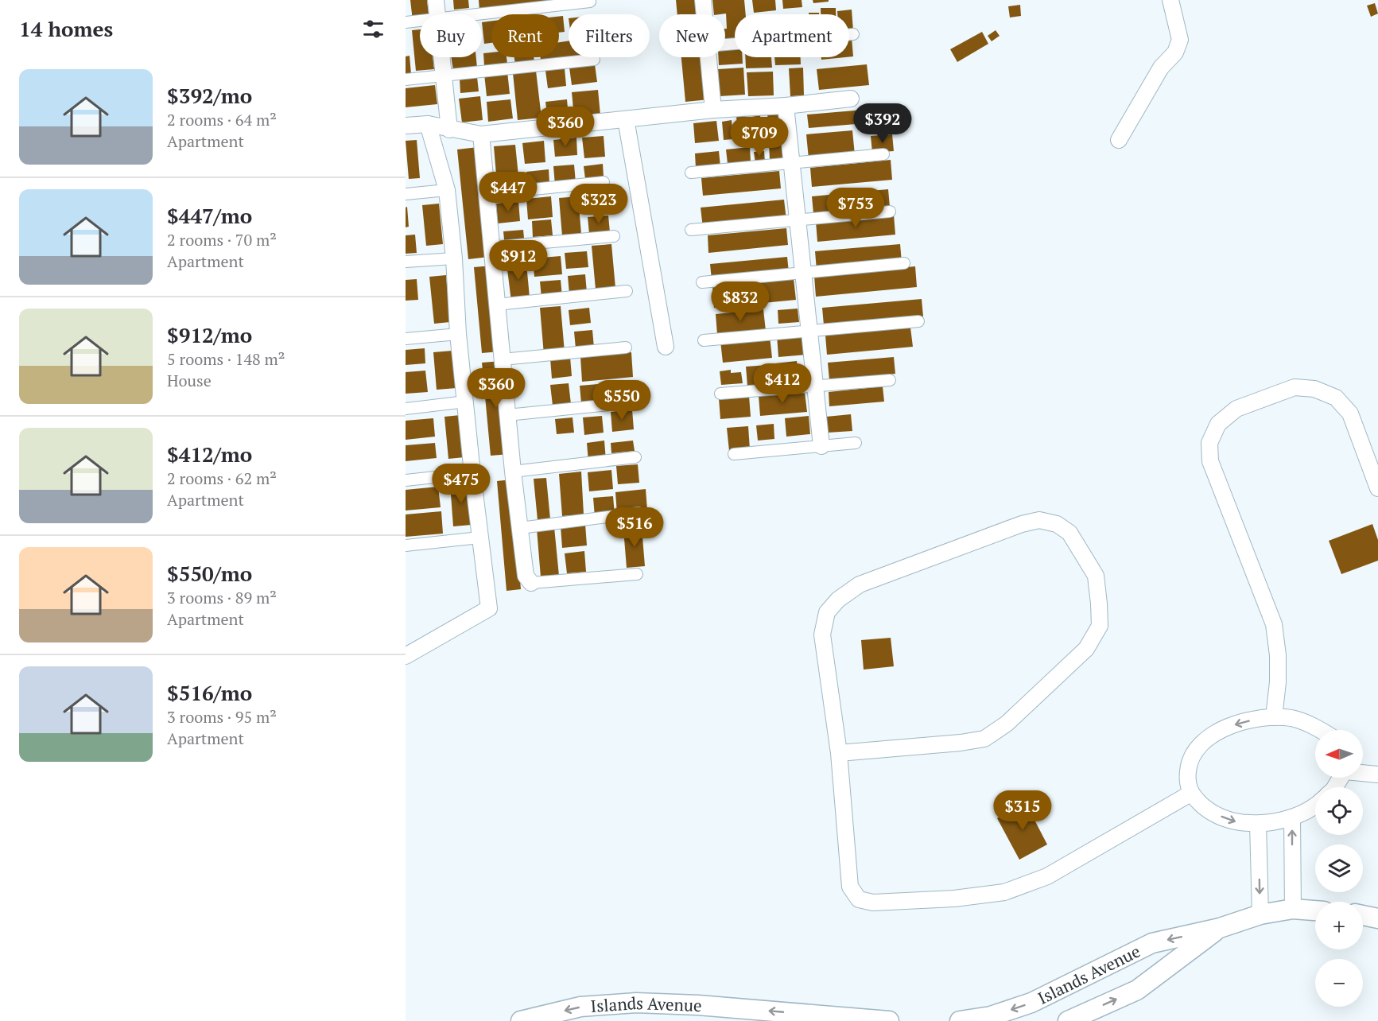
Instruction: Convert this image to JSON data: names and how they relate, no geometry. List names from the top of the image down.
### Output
{
  "streets": {
    "street": ["Islands Avenue"]
  },
  "north": "left",
  "page": {
    "heading": "14 homes",
    "chip": [
      "Buy",
      "Rent",
      "Filters",
      "New",
      "Apartment"
    ],
    "list": [
      {
        "name": "$392/mo",
        "note": "2 rooms · 64 m² · Apartment"
      },
      {
        "name": "$447/mo",
        "note": "2 rooms · 70 m² · Apartment"
      },
      {
        "name": "$912/mo",
        "note": "5 rooms · 148 m² · House"
      },
      {
        "name": "$412/mo",
        "note": "2 rooms · 62 m² · Apartment"
      },
      {
        "name": "$550/mo",
        "note": "3 rooms · 89 m² · Apartment"
      },
      {
        "name": "$516/mo",
        "note": "3 rooms · 95 m² · Apartment"
      }
    ],
    "price": [
      "$392",
      "$360",
      "$709",
      "$447",
      "$323",
      "$753",
      "$912",
      "$832",
      "$412",
      "$360",
      "$550",
      "$475",
      "$516",
      "$315"
    ],
    "map_buttons": ["+", "−"]
  }
}
